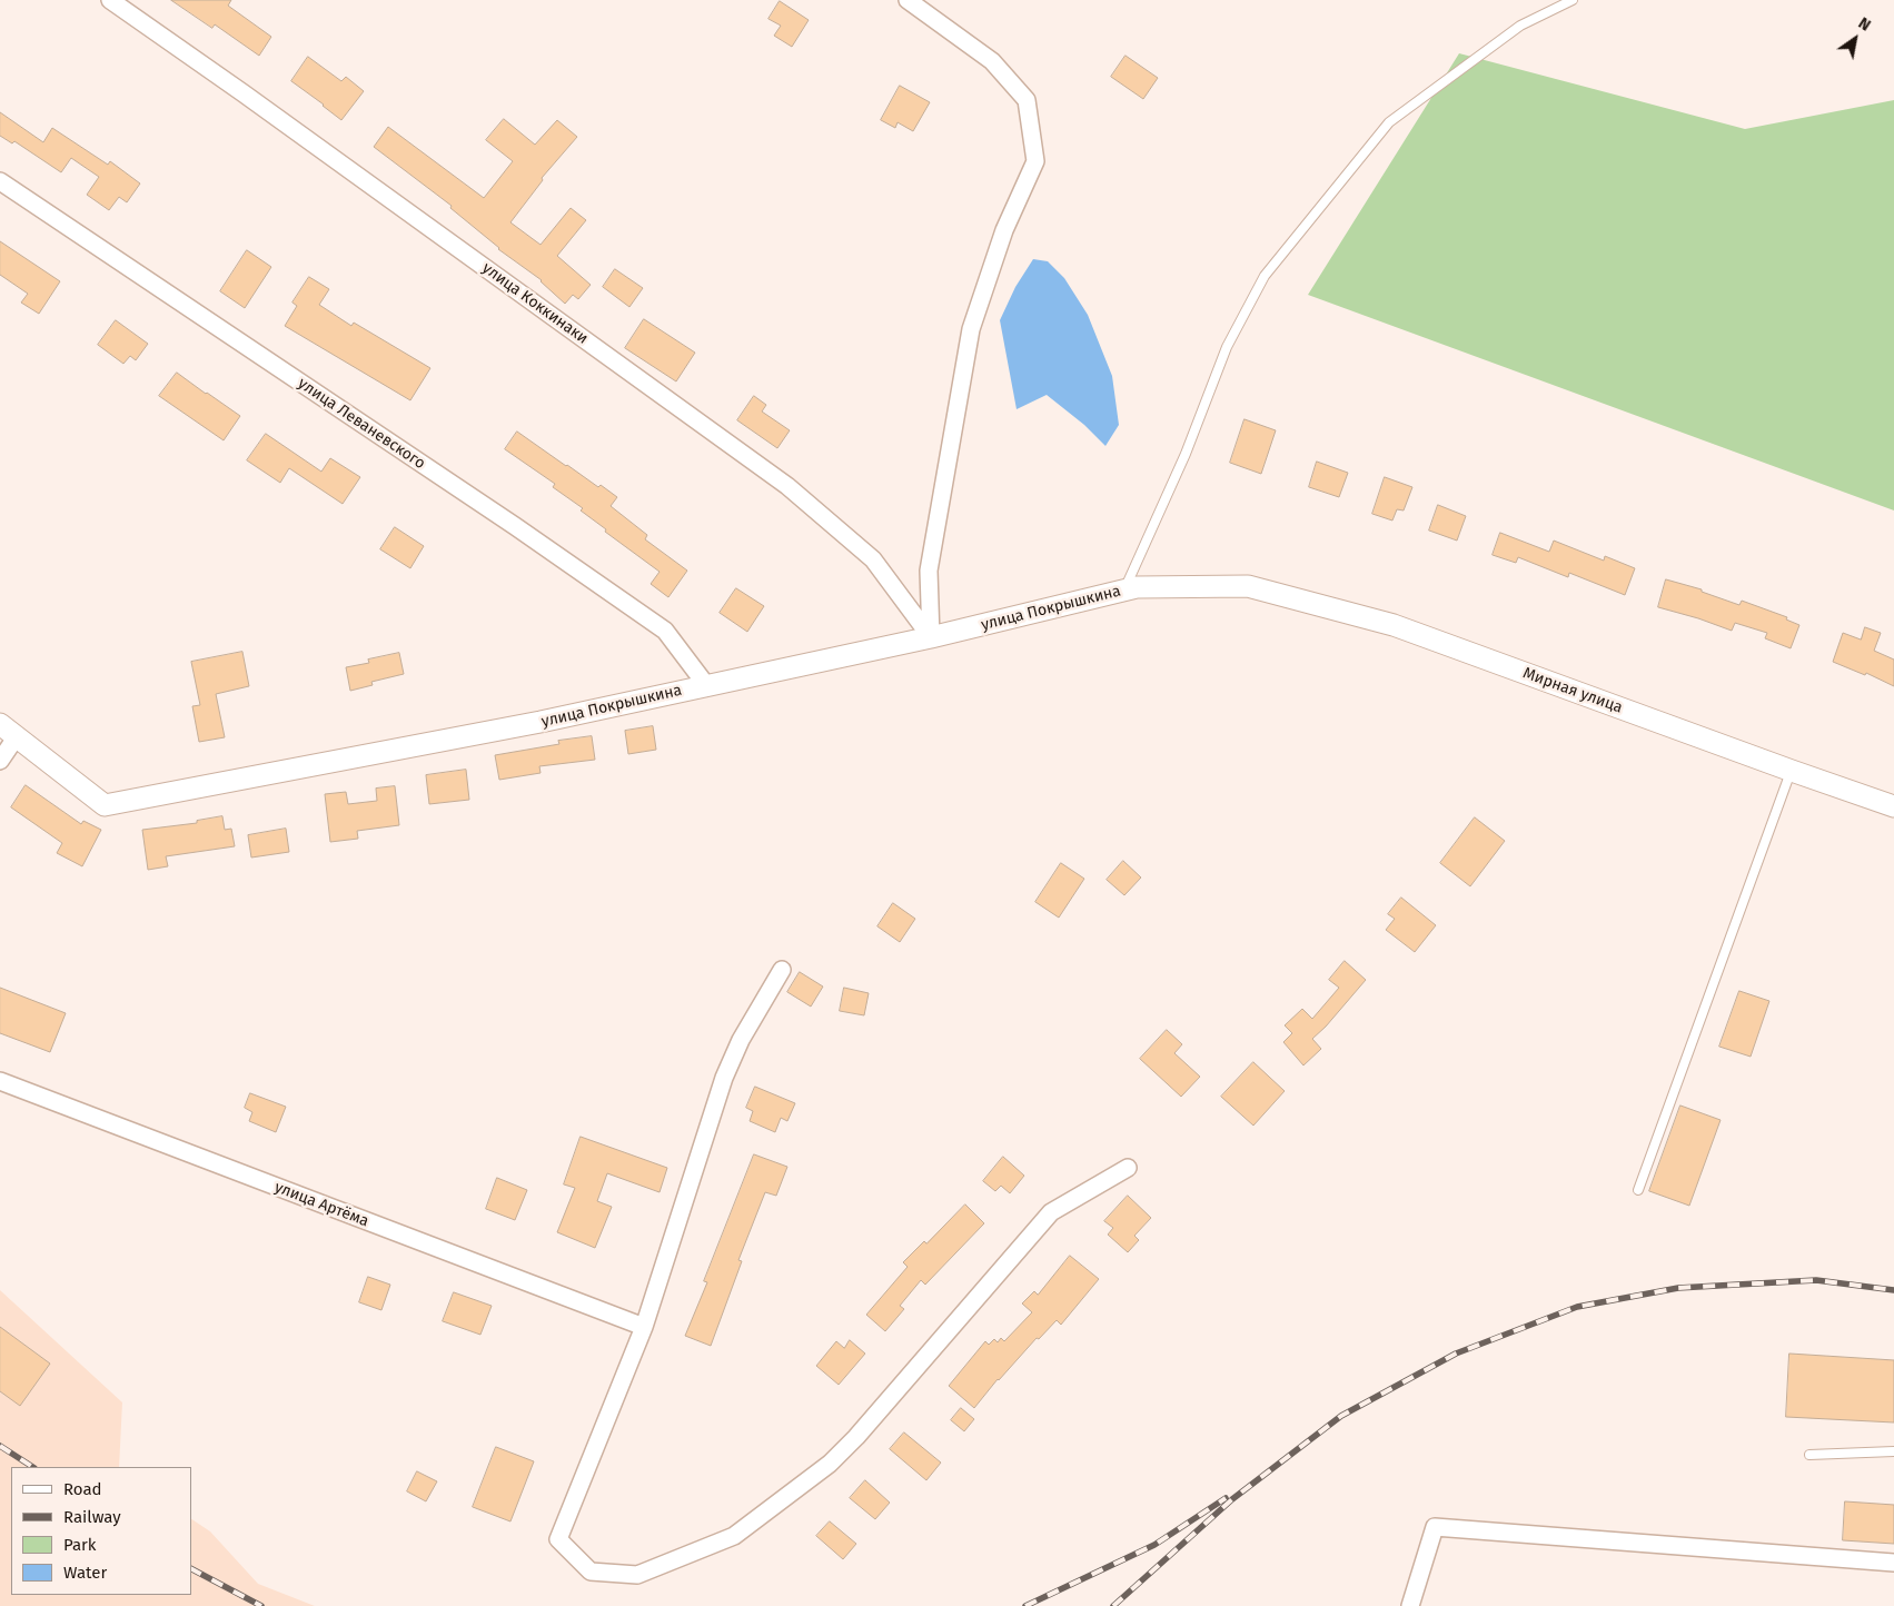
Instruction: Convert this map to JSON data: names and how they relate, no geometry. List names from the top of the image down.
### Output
{
  "streets": {
    "street": [
      "улица Коккинаки",
      "улица Леваневского",
      "улица Покрышкина",
      "Мирная улица",
      "улица Артёма"
    ]
  },
  "crossings": [
    ["улица Коккинаки", "улица Покрышкина"],
    ["улица Леваневского", "улица Покрышкина"],
    ["улица Покрышкина", "Мирная улица"]
  ],
  "legend": [
    "Road",
    "Railway",
    "Park",
    "Water"
  ],
  "north": "top right"
}
